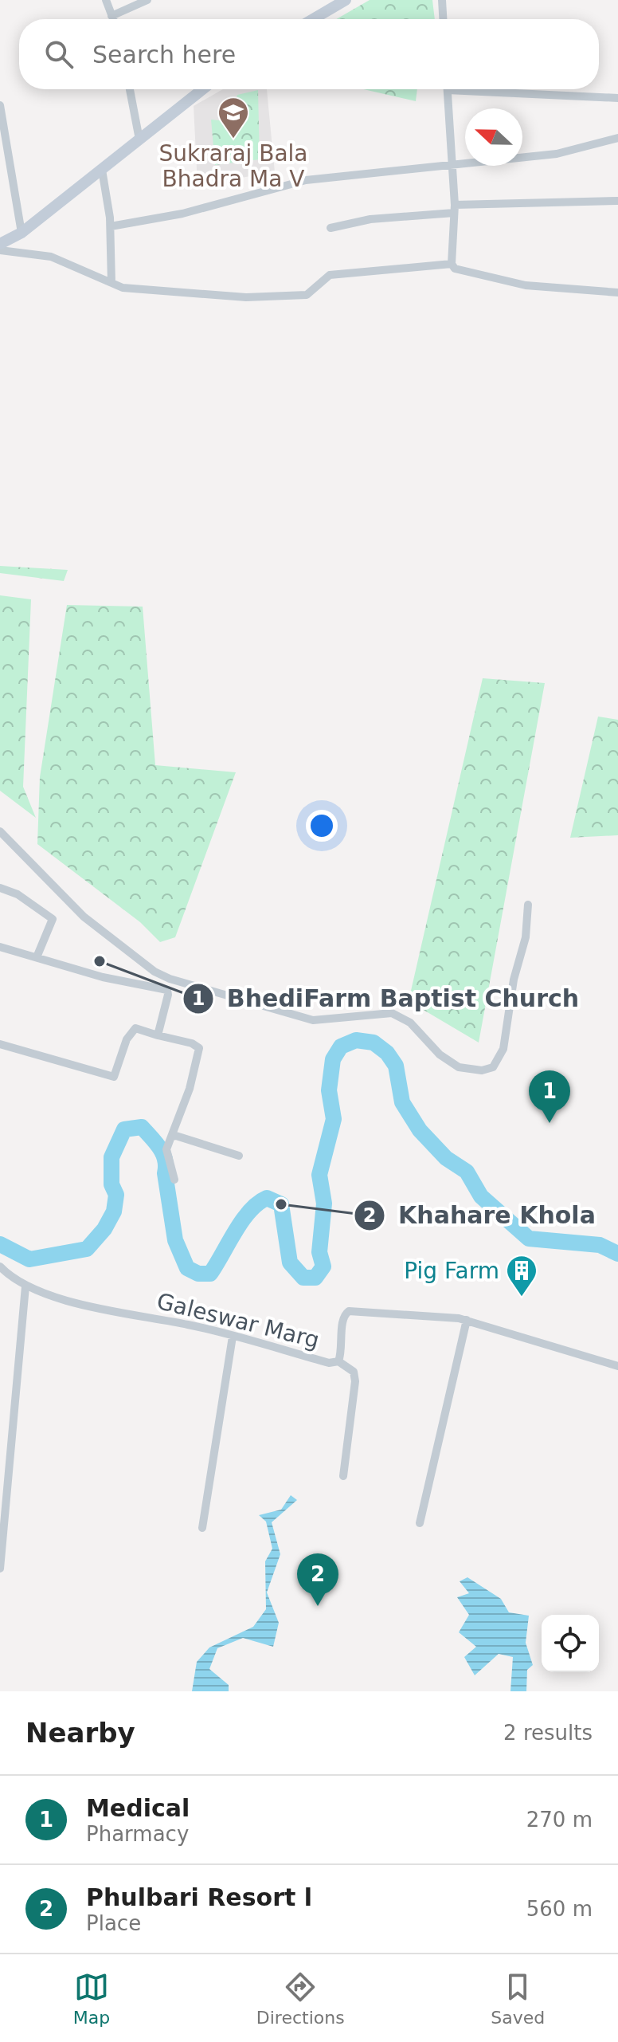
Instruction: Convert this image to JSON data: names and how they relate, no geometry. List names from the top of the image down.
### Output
{
  "streets": {
    "street": ["Galeswar Marg"]
  },
  "places": {
    "school or university": ["Sukraraj Bala Bhadra Ma V"],
    "other": ["BhediFarm Baptist Church", "Khahare Khola"],
    "building": ["Pig Farm"]
  },
  "north": "left",
  "page": {
    "search": "Search here",
    "pins": ["1", "2"],
    "heading": ["Nearby", "2 results"],
    "list": [
      {
        "mark": "1",
        "name": "Medical",
        "note": "Pharmacy",
        "value": "270 m"
      },
      {
        "mark": "2",
        "name": "Phulbari Resort l",
        "note": "Place",
        "value": "560 m"
      }
    ],
    "nav": ["Map", "Directions", "Saved"]
  }
}
